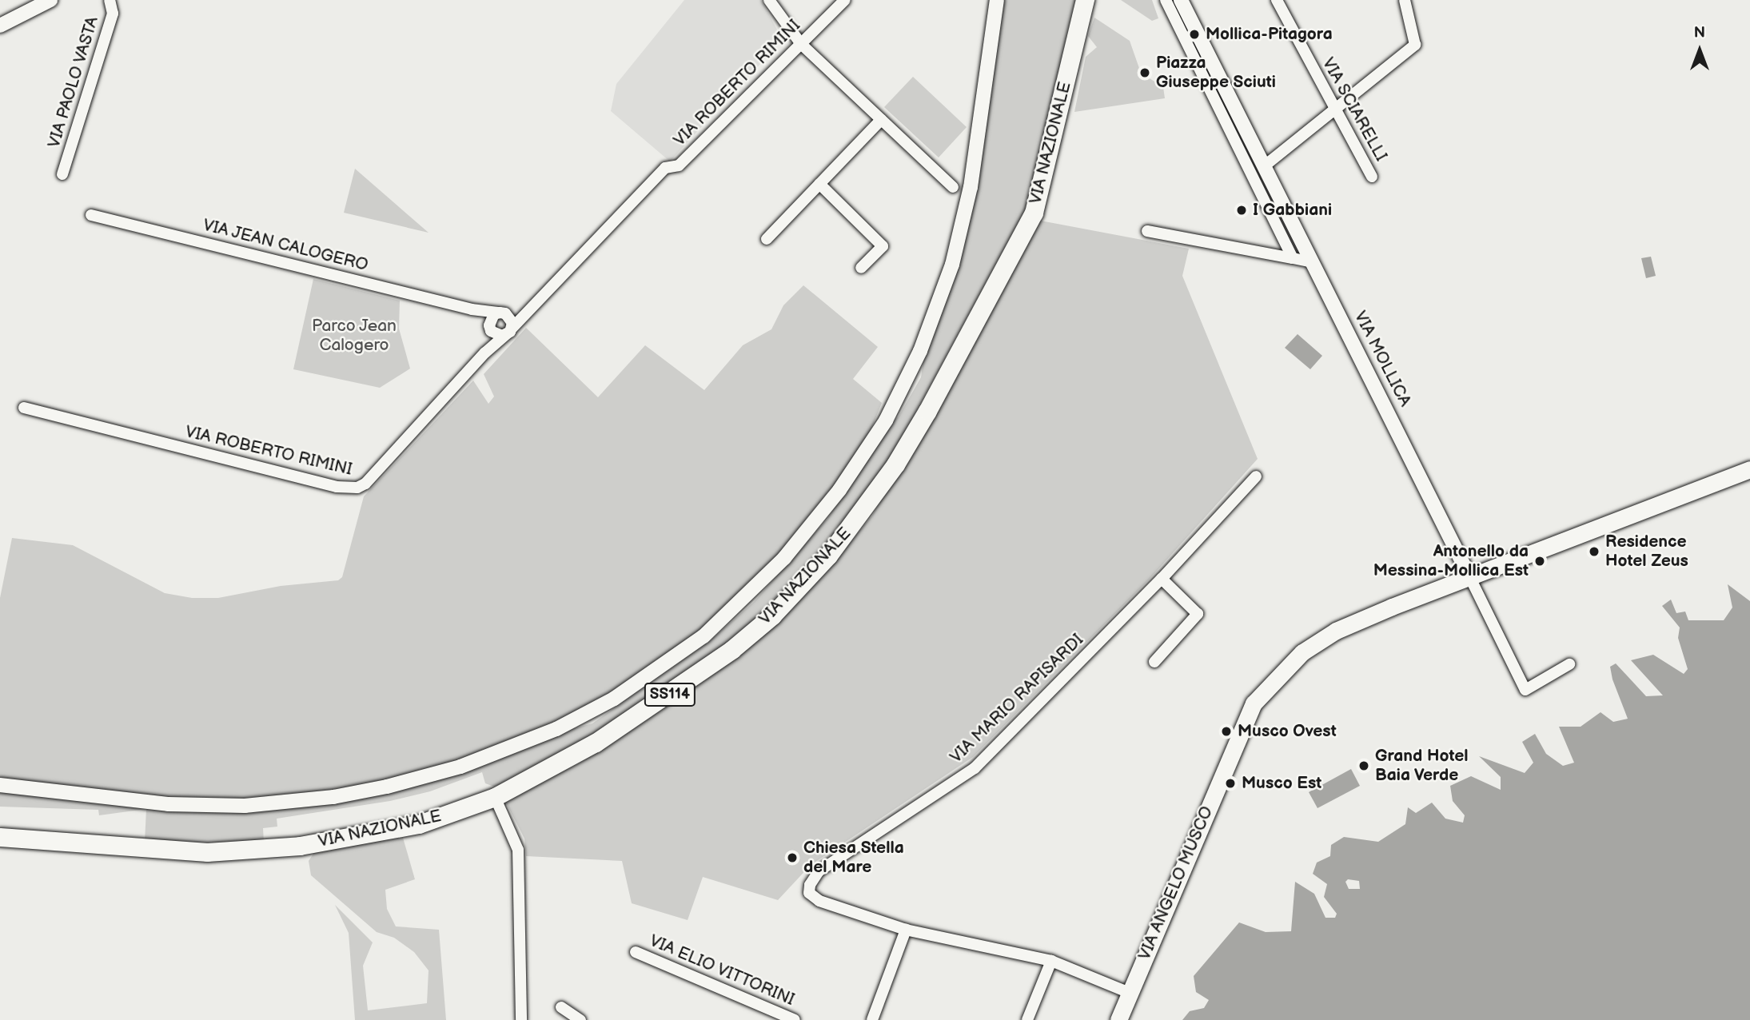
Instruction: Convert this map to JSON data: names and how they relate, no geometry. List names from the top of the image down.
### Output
{
  "streets": {
    "main road": ["VIA NAZIONALE", "SS114", "VIA ANGELO MUSCO"],
    "street": [
      "VIA PAOLO VASTA",
      "VIA ROBERTO RIMINI",
      "VIA SCIARELLI",
      "VIA JEAN CALOGERO",
      "VIA MOLLICA",
      "VIA MARIO RAPISARDI",
      "VIA ELIO VITTORINI"
    ]
  },
  "crossings": [
    ["VIA ROBERTO RIMINI", "VIA JEAN CALOGERO"],
    ["VIA MOLLICA", "VIA ANGELO MUSCO"],
    ["VIA MARIO RAPISARDI", "VIA ANGELO MUSCO"]
  ],
  "parks": ["Parco Jean Calogero"],
  "places": [
    "Mollica-Pitagora",
    "Piazza Giuseppe Sciuti",
    "I Gabbiani",
    "Residence Hotel Zeus",
    "Antonello da Messina-Mollica Est",
    "Musco Ovest",
    "Grand Hotel Baia Verde",
    "Musco Est",
    "Chiesa Stella del Mare"
  ],
  "north": "top"
}
